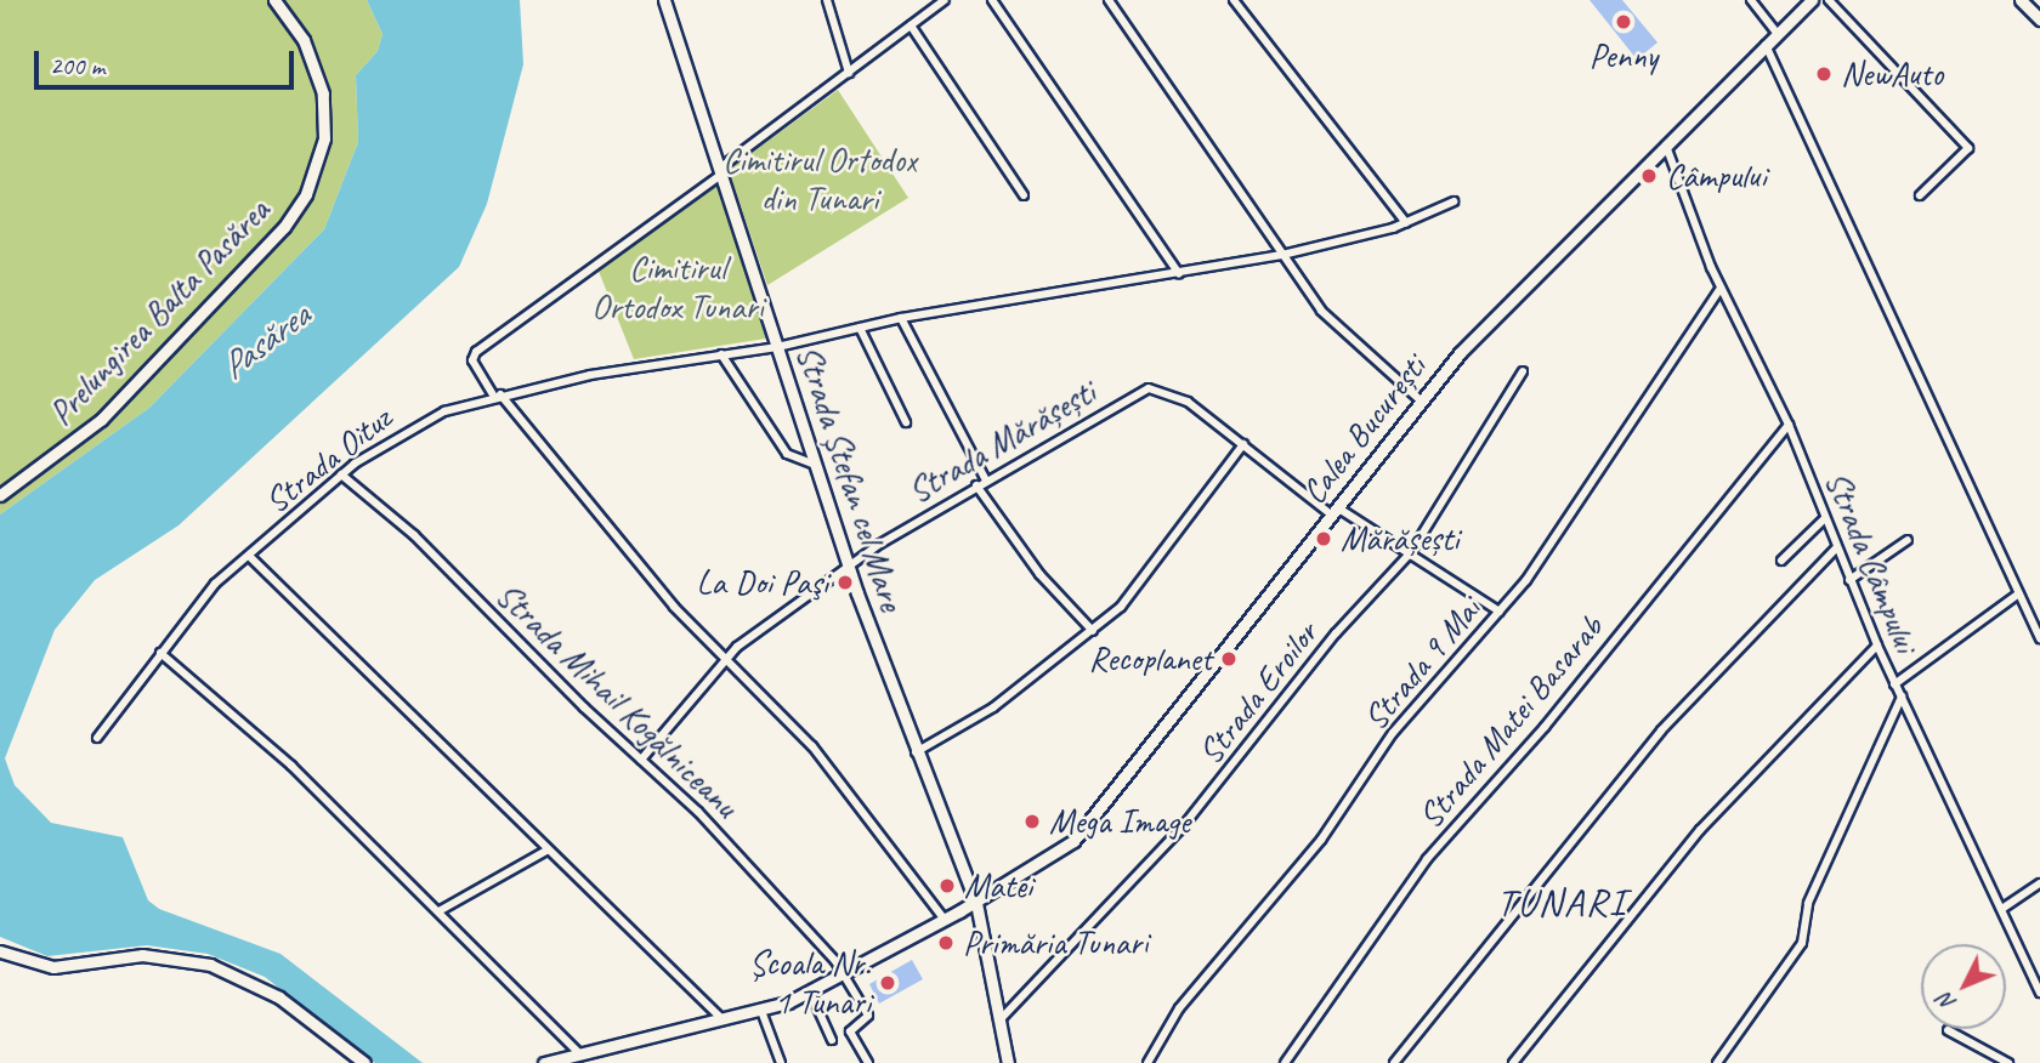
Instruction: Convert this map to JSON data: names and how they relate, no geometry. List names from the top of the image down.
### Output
{
  "streets": {
    "main road": ["Prelungirea Balta Pasărea", "Calea București", "Strada Ștefan cel Mare"],
    "street": [
      "Strada Mărășești",
      "Strada Oituz",
      "Strada Câmpului",
      "Strada 9 Mai",
      "Strada Eroilor",
      "Strada Mihail Kogălniceanu",
      "Strada Matei Basarab"
    ]
  },
  "crossings": [
    ["Calea București", "Strada Mărășești"],
    ["Calea București", "Strada Ștefan cel Mare"],
    ["Calea București", "Strada Câmpului"],
    ["Calea București", "Strada Mihail Kogălniceanu"],
    ["Strada Mărășești", "Strada Ștefan cel Mare"],
    ["Strada Mărășești", "Strada 9 Mai"],
    ["Strada Mărășești", "Strada Eroilor"],
    ["Strada Mărășești", "Strada Mihail Kogălniceanu"],
    ["Strada Oituz", "Strada Ștefan cel Mare"],
    ["Strada Oituz", "Strada Mihail Kogălniceanu"],
    ["Strada Ștefan cel Mare", "Strada Eroilor"],
    ["Strada Câmpului", "Strada 9 Mai"],
    ["Strada Câmpului", "Strada Matei Basarab"]
  ],
  "districts": ["TUNARI"],
  "water": ["Pasărea"],
  "parks": ["Cimitirul Ortodox din Tunari", "Cimitirul Ortodox Tunari"],
  "places": [
    "Penny",
    "NewAuto",
    "Câmpului",
    "Mărășești",
    "La Doi Paşi",
    "Recoplanet",
    "Mega Image",
    "Matei",
    "Primăria Tunari",
    "Școala Nr. 1 Tunari"
  ],
  "scale_bar": "200 m",
  "north": "bottom left"
}
